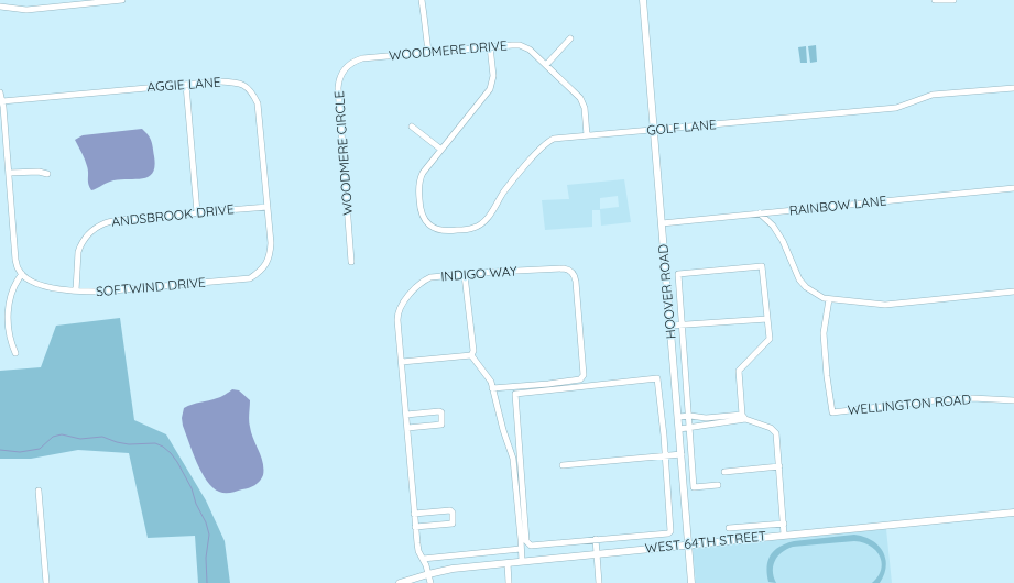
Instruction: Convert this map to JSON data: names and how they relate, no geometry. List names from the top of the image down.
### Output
{
  "streets": {
    "street": [
      "WOODMERE DRIVE",
      "AGGIE LANE",
      "GOLF LANE",
      "WOODMERE CIRCLE",
      "RAINBOW LANE",
      "ANDSBROOK DRIVE",
      "INDIGO WAY",
      "SOFTWIND DRIVE",
      "HOOVER ROAD",
      "WELLINGTON ROAD",
      "WEST 64TH STREET"
    ]
  },
  "crossings": [
    ["WOODMERE DRIVE", "GOLF LANE"],
    ["WOODMERE DRIVE", "WOODMERE CIRCLE"],
    ["AGGIE LANE", "ANDSBROOK DRIVE"],
    ["AGGIE LANE", "SOFTWIND DRIVE"],
    ["GOLF LANE", "HOOVER ROAD"],
    ["RAINBOW LANE", "HOOVER ROAD"],
    ["ANDSBROOK DRIVE", "SOFTWIND DRIVE"],
    ["HOOVER ROAD", "WEST 64TH STREET"]
  ]
}
